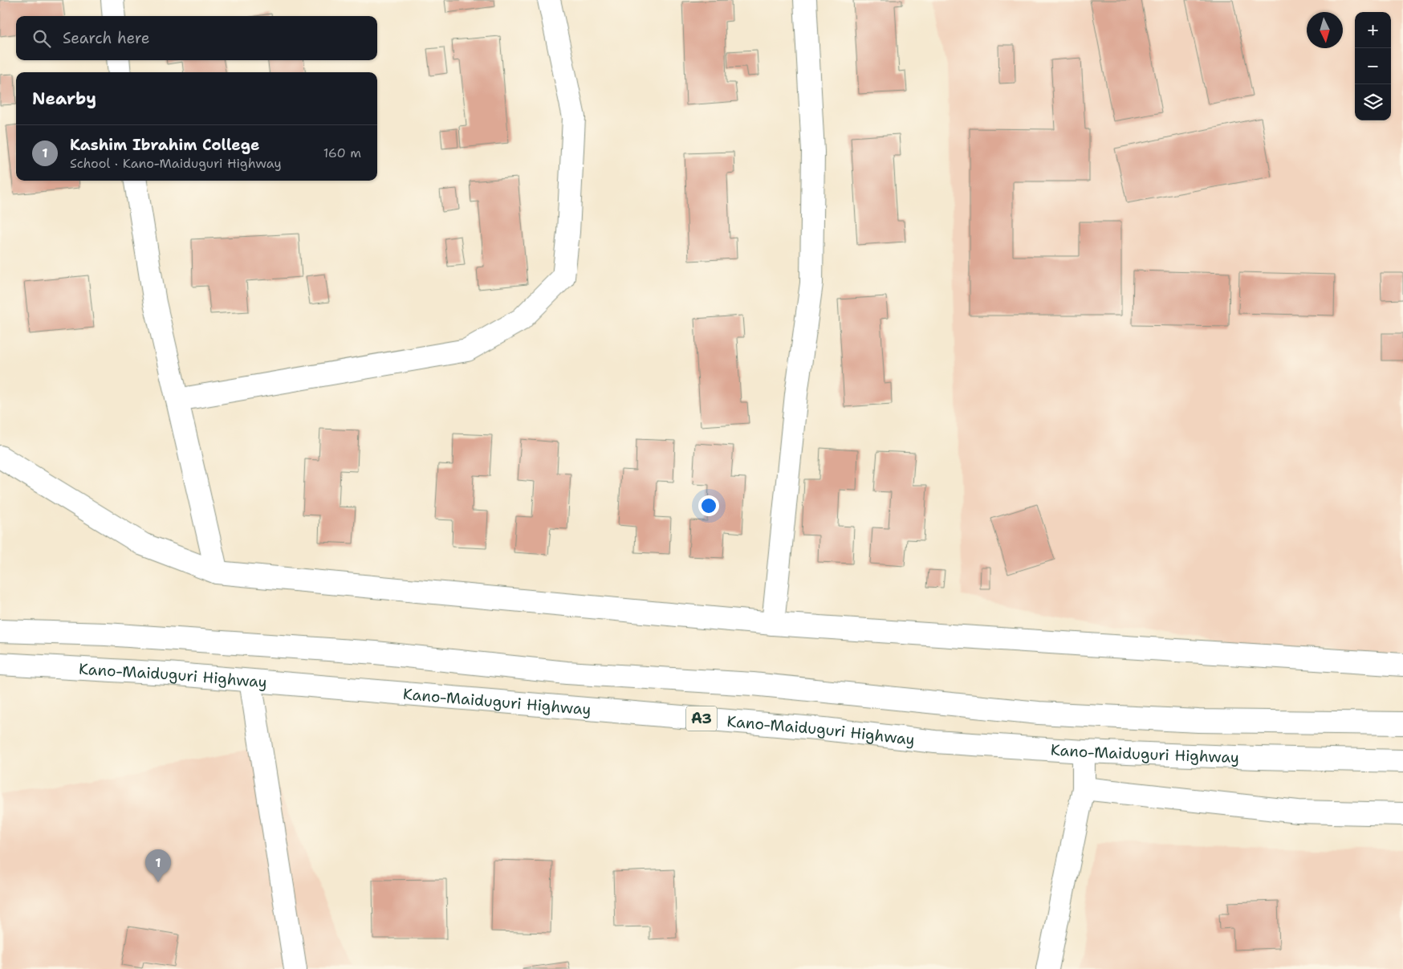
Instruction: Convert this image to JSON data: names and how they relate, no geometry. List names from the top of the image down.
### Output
{
  "streets": {
    "main road": ["Kano-Maiduguri Highway", "A3"]
  },
  "north": "bottom",
  "page": {
    "map_buttons": ["+", "−"],
    "search": "Search here",
    "heading": "Nearby",
    "list": [
      {
        "mark": "1",
        "name": "Kashim Ibrahim College",
        "note": "School · Kano-Maiduguri Highway",
        "value": "160 m"
      }
    ],
    "pins": "1"
  }
}
